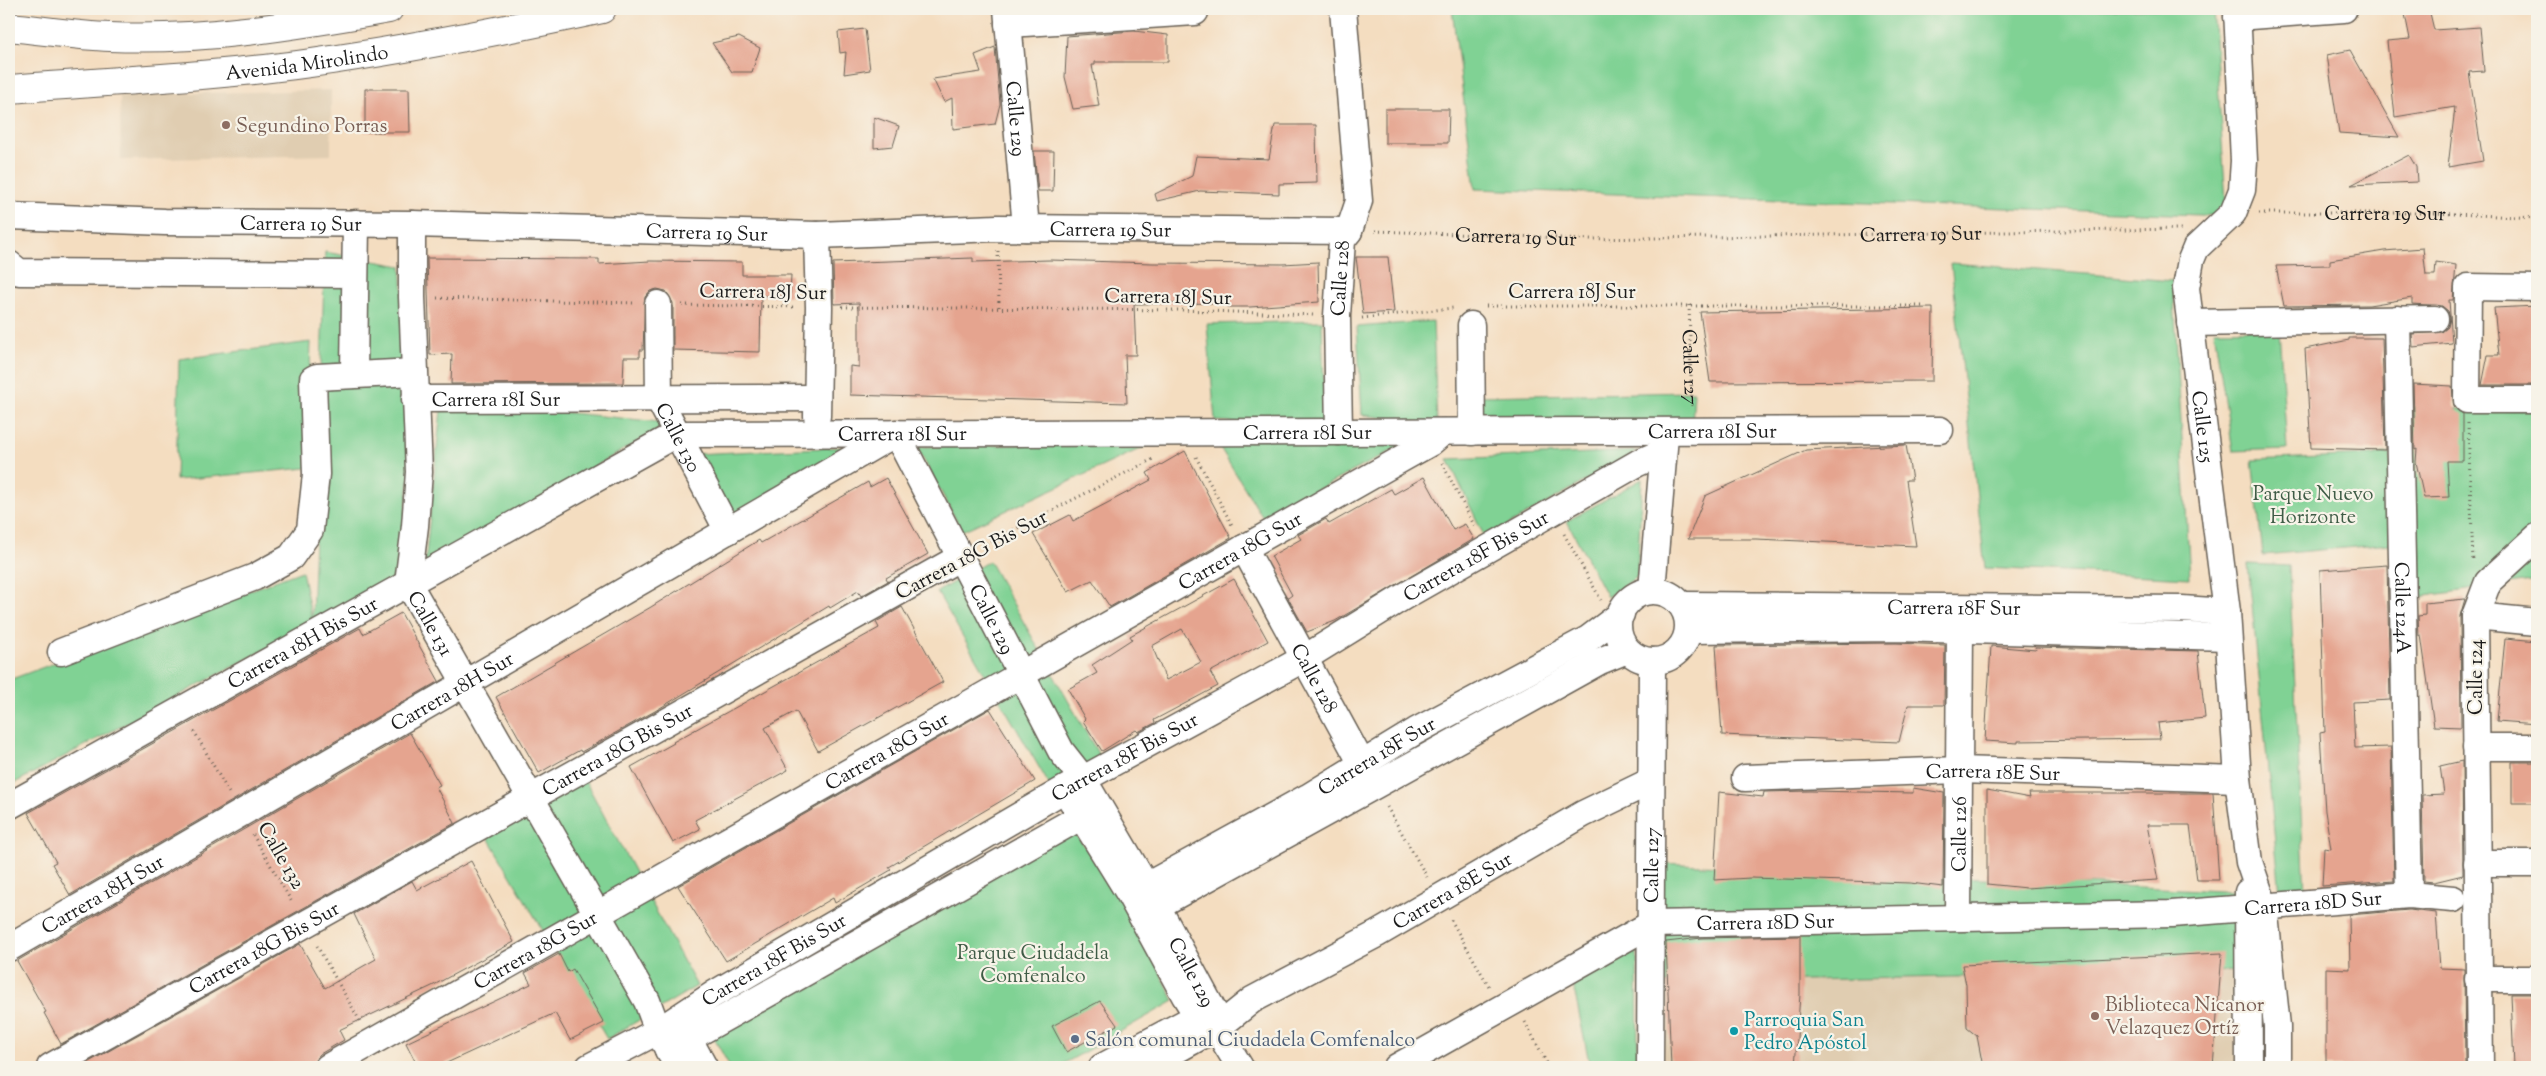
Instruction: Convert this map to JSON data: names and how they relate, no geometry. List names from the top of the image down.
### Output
{
  "streets": {
    "main road": ["Avenida Mirolindo"],
    "street": [
      "Calle 129",
      "Carrera 19 Sur",
      "Calle 128",
      "Calle 127",
      "Carrera 18I Sur",
      "Calle 125",
      "Calle 130",
      "Carrera 18G Sur",
      "Carrera 18G Bis Sur",
      "Carrera 18F Bis Sur",
      "Carrera 18F Sur",
      "Calle 124A",
      "Calle 131",
      "Carrera 18H Bis Sur",
      "Calle 124",
      "Carrera 18H Sur",
      "Carrera 18E Sur",
      "Calle 126",
      "Carrera 18D Sur"
    ],
    "path": ["Carrera 18J Sur", "Calle 132"]
  },
  "crossings": [
    ["Calle 129", "Carrera 19 Sur"],
    ["Calle 129", "Carrera 18I Sur"],
    ["Calle 129", "Carrera 18G Sur"],
    ["Calle 129", "Carrera 18G Bis Sur"],
    ["Calle 129", "Carrera 18F Bis Sur"],
    ["Calle 129", "Carrera 18F Sur"],
    ["Calle 129", "Carrera 18H Sur"],
    ["Calle 129", "Carrera 18E Sur"],
    ["Carrera 19 Sur", "Calle 128"],
    ["Carrera 19 Sur", "Calle 125"],
    ["Carrera 19 Sur", "Calle 131"],
    ["Calle 128", "Carrera 18J Sur"],
    ["Calle 128", "Carrera 18I Sur"],
    ["Calle 128", "Carrera 18G Sur"],
    ["Calle 128", "Carrera 18F Bis Sur"],
    ["Calle 128", "Carrera 18F Sur"],
    ["Carrera 18J Sur", "Calle 127"],
    ["Carrera 18J Sur", "Calle 130"],
    ["Carrera 18J Sur", "Calle 131"],
    ["Calle 127", "Carrera 18I Sur"],
    ["Calle 127", "Carrera 18F Sur"],
    ["Calle 127", "Carrera 18E Sur"],
    ["Calle 127", "Carrera 18D Sur"],
    ["Carrera 18I Sur", "Calle 130"],
    ["Carrera 18I Sur", "Carrera 18G Sur"],
    ["Carrera 18I Sur", "Carrera 18F Bis Sur"],
    ["Carrera 18I Sur", "Calle 131"],
    ["Carrera 18I Sur", "Carrera 18H Bis Sur"],
    ["Carrera 18I Sur", "Carrera 18H Sur"],
    ["Calle 125", "Carrera 18F Sur"],
    ["Calle 125", "Carrera 18E Sur"],
    ["Calle 125", "Carrera 18D Sur"],
    ["Calle 130", "Carrera 18H Bis Sur"],
    ["Calle 130", "Carrera 18H Sur"],
    ["Carrera 18G Sur", "Calle 131"],
    ["Carrera 18G Sur", "Calle 132"],
    ["Carrera 18G Bis Sur", "Calle 131"],
    ["Carrera 18G Bis Sur", "Calle 132"],
    ["Carrera 18F Bis Sur", "Calle 131"],
    ["Carrera 18F Sur", "Calle 126"],
    ["Calle 124A", "Carrera 18D Sur"],
    ["Calle 131", "Carrera 18H Bis Sur"],
    ["Calle 131", "Carrera 18H Sur"],
    ["Carrera 18H Bis Sur", "Calle 132"],
    ["Carrera 18H Sur", "Calle 132"],
    ["Carrera 18E Sur", "Calle 126"],
    ["Calle 126", "Carrera 18D Sur"]
  ],
  "parks": ["Parque Nuevo Horizonte", "Parque Ciudadela Comfenalco"],
  "places": [
    "Segundino Porras",
    "Biblioteca Nicanor Velazquez Ortíz",
    "Parroquia San Pedro Apóstol",
    "Salón comunal Ciudadela Comfenalco"
  ]
}
